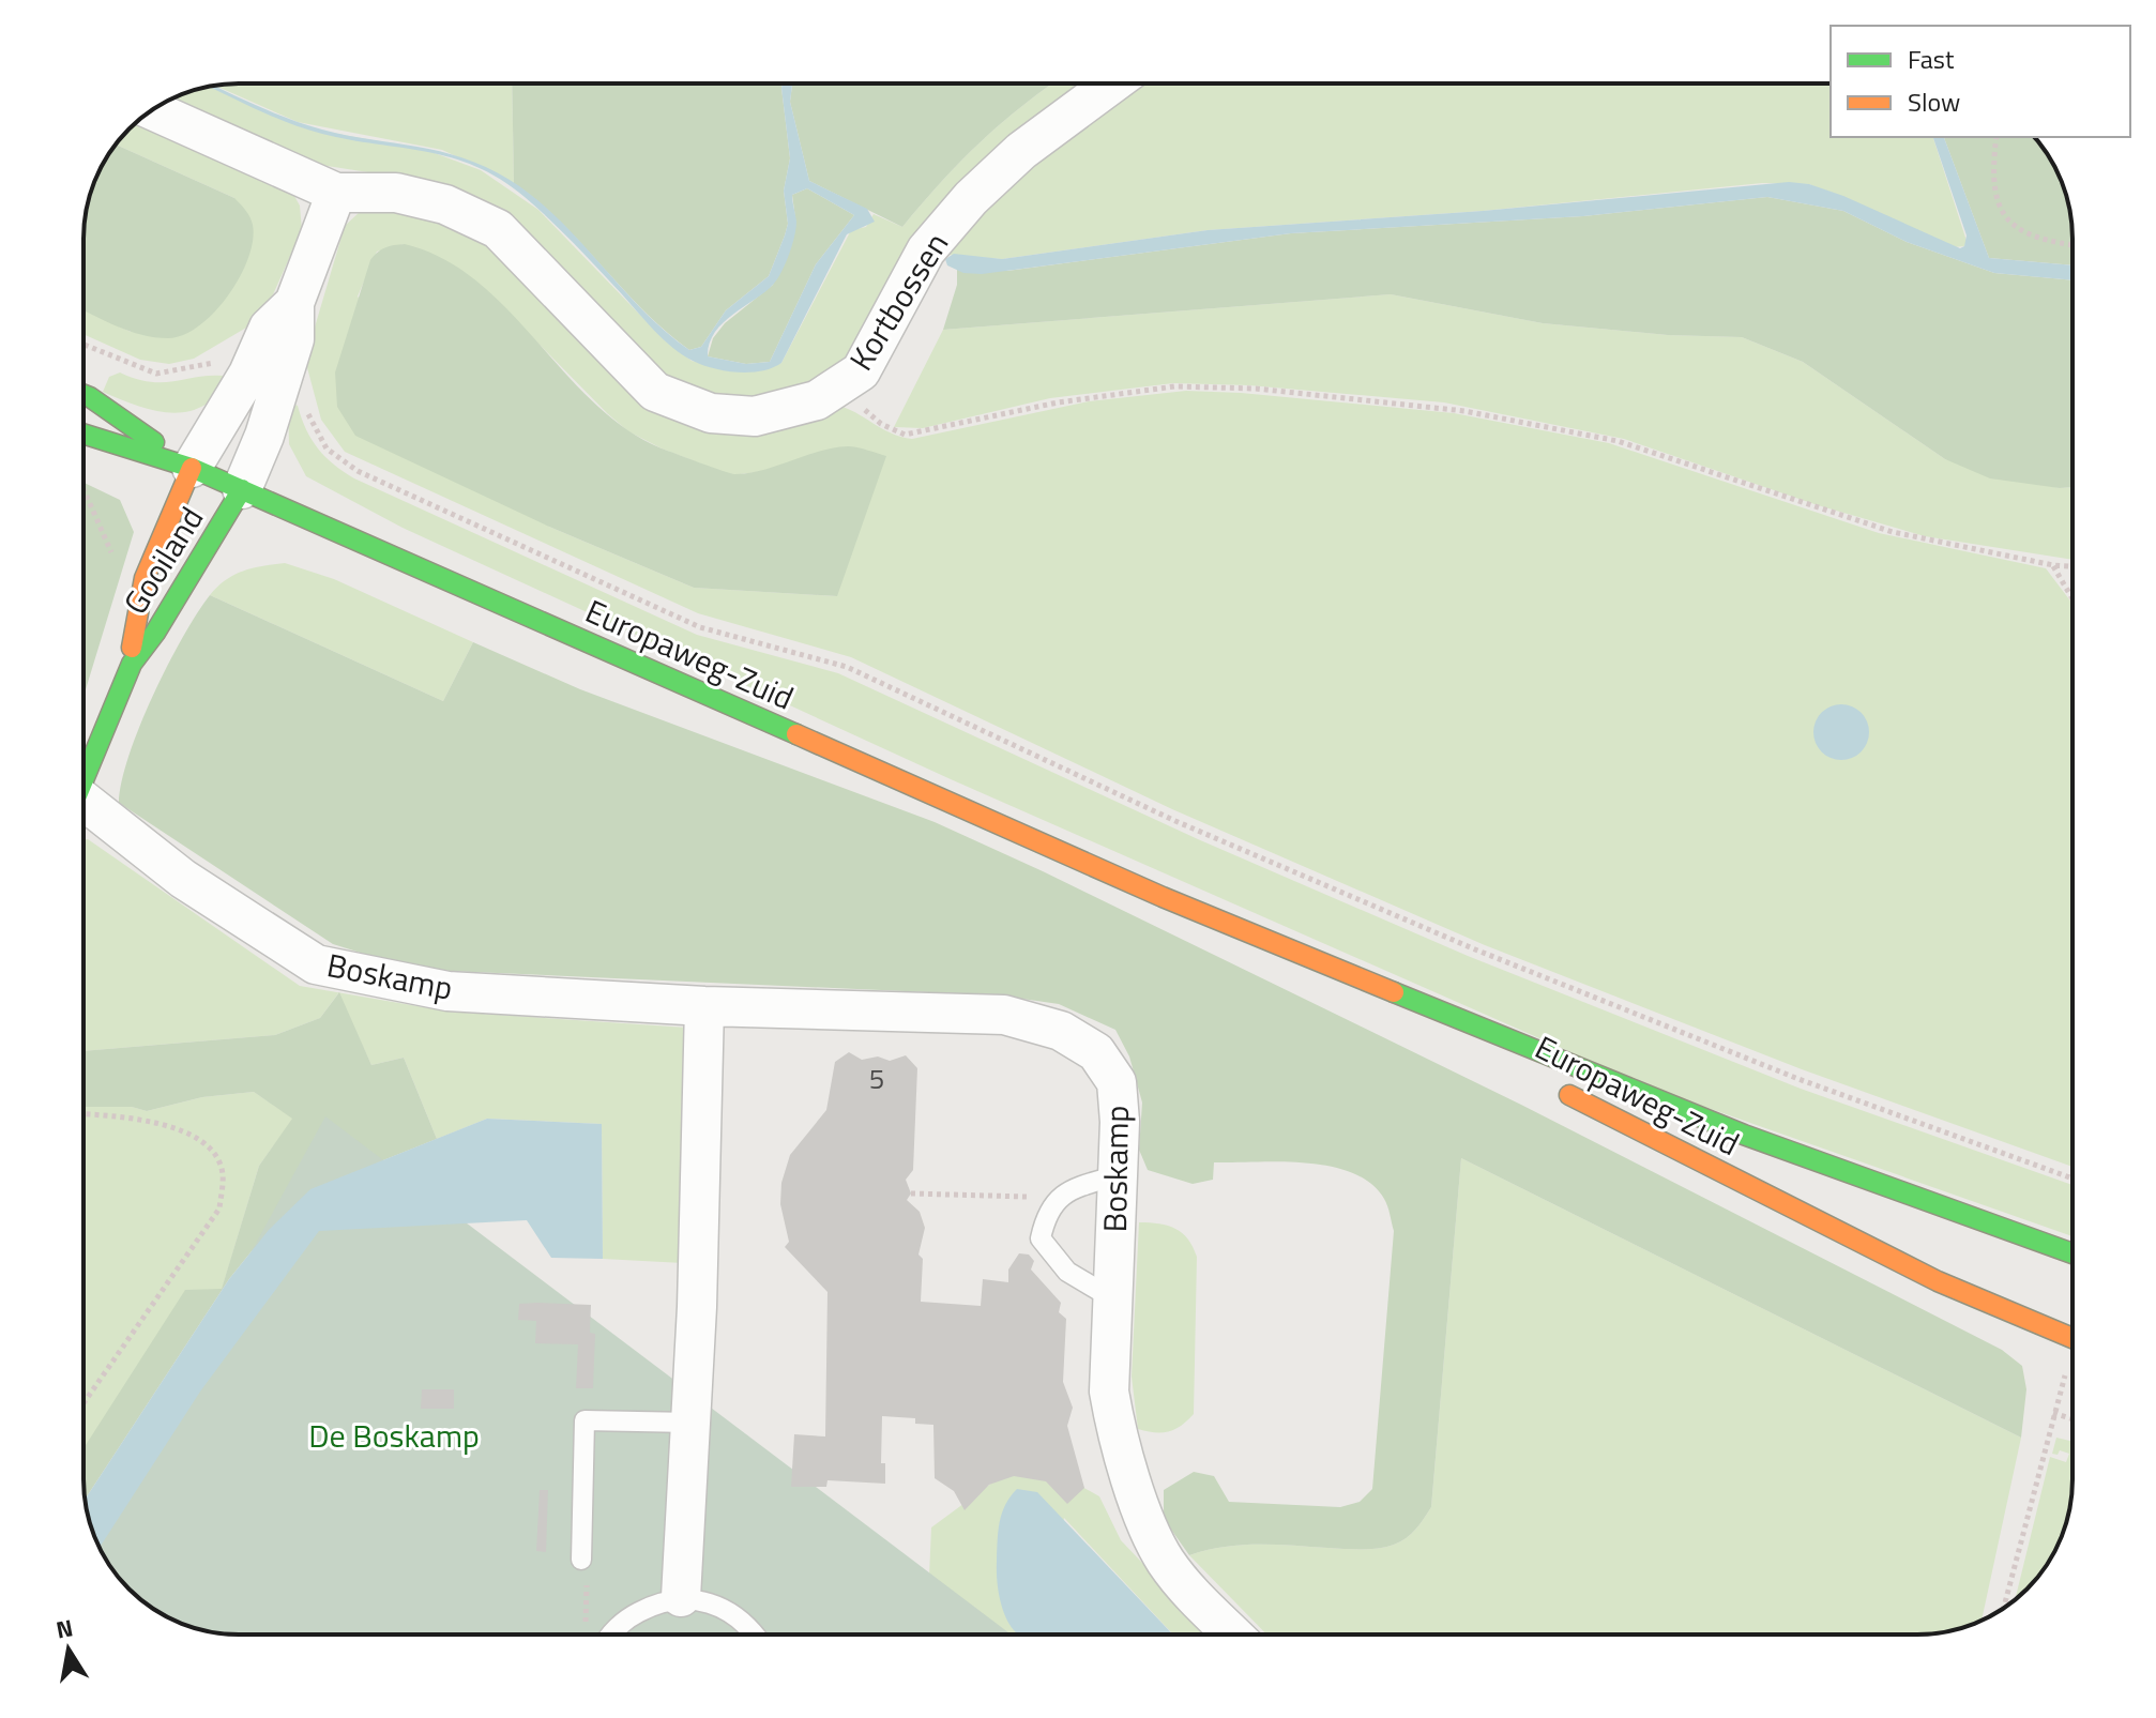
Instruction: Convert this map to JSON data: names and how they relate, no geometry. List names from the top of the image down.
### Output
{
  "streets": {
    "main road": ["Gooiland", "Europaweg-Zuid"],
    "street": ["Kortbossen", "Boskamp"]
  },
  "crossings": [
    ["Gooiland", "Europaweg-Zuid"]
  ],
  "parks": ["De Boskamp"],
  "house_numbers": ["5"],
  "legend": ["Fast", "Slow"],
  "north": "top"
}
